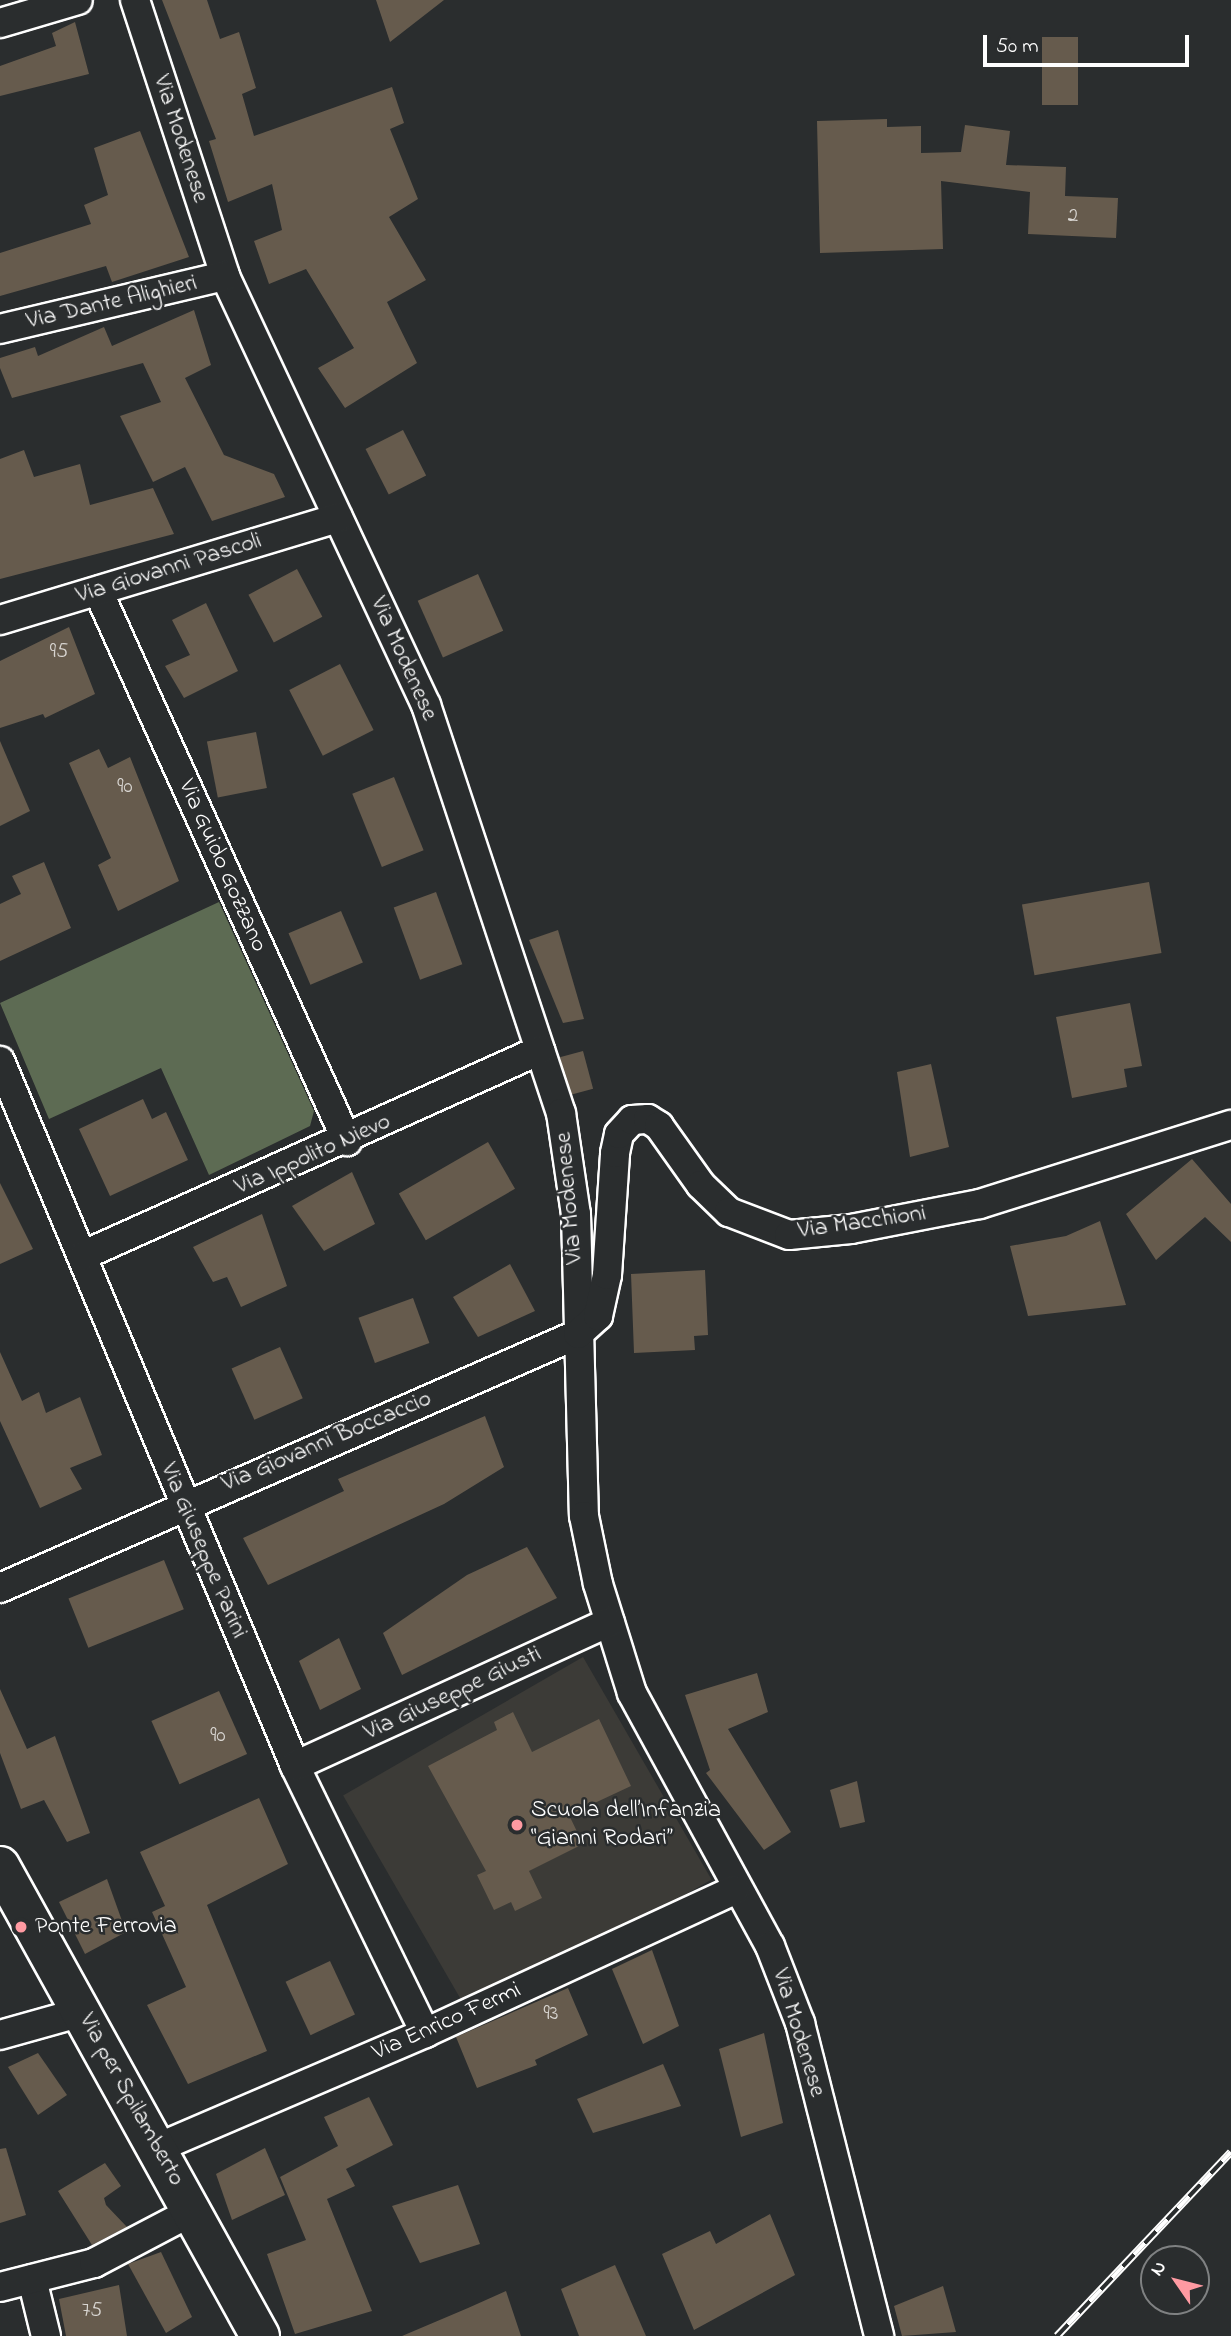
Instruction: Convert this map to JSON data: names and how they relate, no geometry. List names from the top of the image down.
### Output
{
  "streets": {
    "main road": ["Via per Spilamberto"],
    "street": [
      "Via Modenese",
      "Via Dante Alighieri",
      "Via Giovanni Pascoli",
      "Via Guido Gozzano",
      "Via Ippolito Nievo",
      "Via Macchioni",
      "Via Giovanni Boccaccio",
      "Via Giuseppe Parini",
      "Via Giuseppe Giusti",
      "Via Enrico Fermi"
    ]
  },
  "crossings": [
    ["Via Modenese", "Via Dante Alighieri"],
    ["Via Modenese", "Via Giovanni Pascoli"],
    ["Via Modenese", "Via Ippolito Nievo"],
    ["Via Modenese", "Via Macchioni"],
    ["Via Modenese", "Via Giovanni Boccaccio"],
    ["Via Modenese", "Via Giuseppe Giusti"],
    ["Via Modenese", "Via Enrico Fermi"],
    ["Via Giovanni Pascoli", "Via Guido Gozzano"],
    ["Via Guido Gozzano", "Via Ippolito Nievo"],
    ["Via Ippolito Nievo", "Via Giuseppe Parini"],
    ["Via Macchioni", "Via Giovanni Boccaccio"],
    ["Via Giovanni Boccaccio", "Via Giuseppe Parini"],
    ["Via Giuseppe Parini", "Via Giuseppe Giusti"],
    ["Via Giuseppe Parini", "Via Enrico Fermi"],
    ["Via Enrico Fermi", "Via per Spilamberto"]
  ],
  "places": ["Scuola dell’Infanzia “Gianni Rodari”", "Ponte Ferrovia"],
  "house_numbers": [
    "2",
    "95",
    "90",
    "90",
    "93",
    "75"
  ],
  "scale_bar": "50 m",
  "north": "top left"
}
